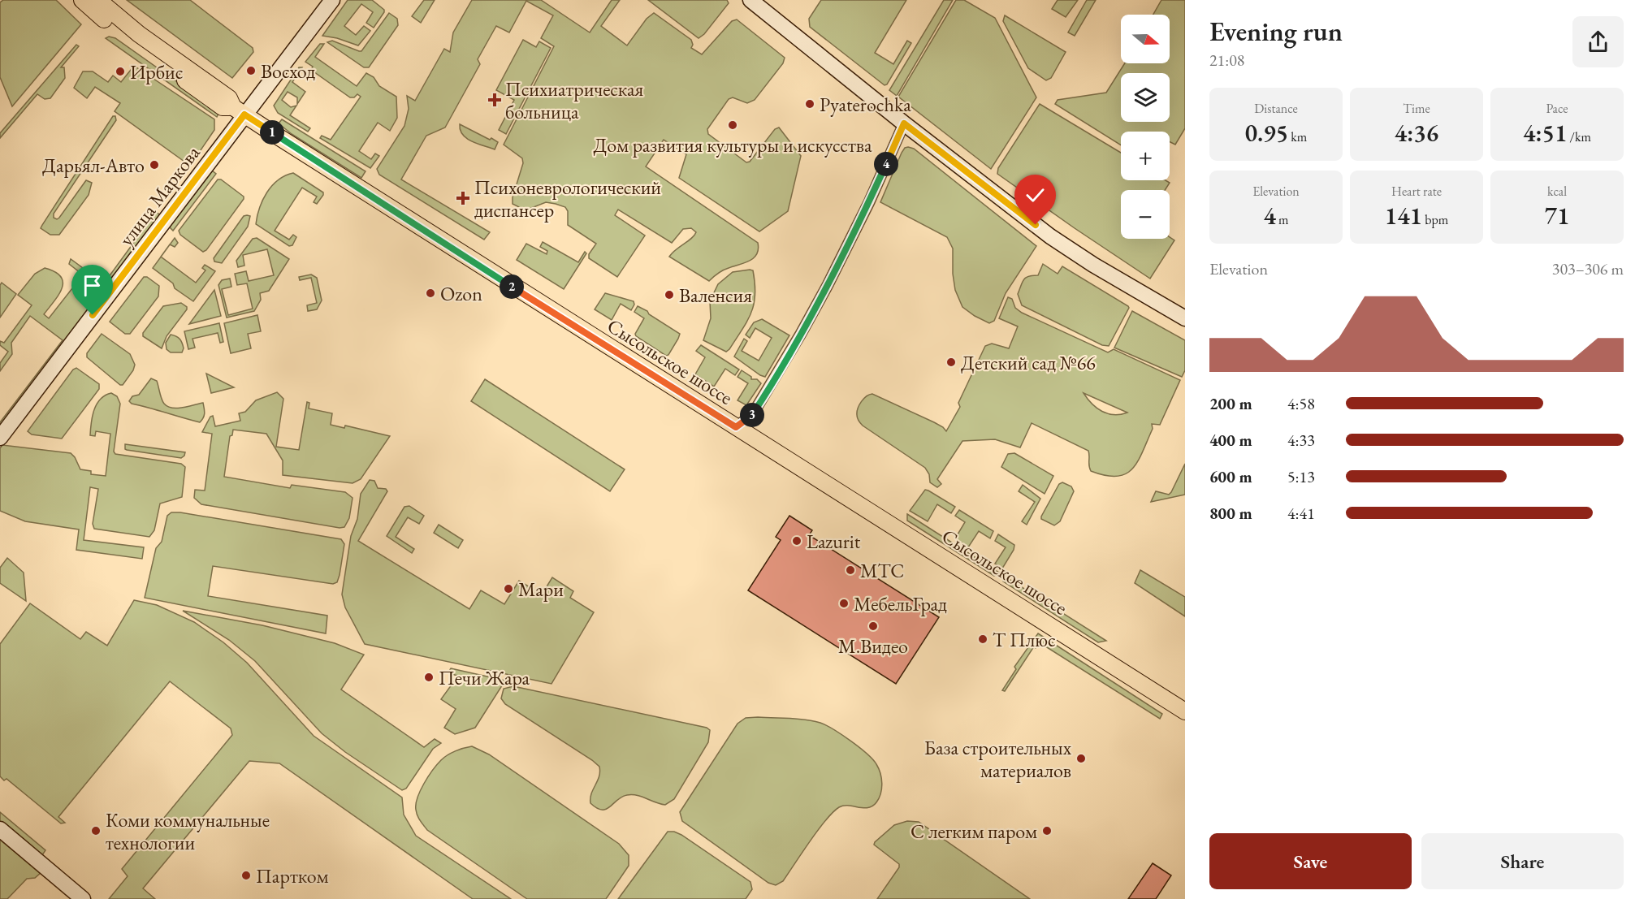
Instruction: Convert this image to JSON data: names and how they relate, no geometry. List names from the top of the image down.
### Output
{
  "streets": {
    "main road": ["Сысольское шоссе"],
    "street": ["улица Маркова"]
  },
  "crossings": [
    ["улица Маркова", "Сысольское шоссе"]
  ],
  "places": {
    "other": [
      "Восход",
      "Ирбис",
      "Pyaterochka",
      "Дом развития культуры и искусства",
      "Дарьял-Авто",
      "Ozon",
      "Валенсия",
      "Детский сад №66",
      "Lazurit",
      "МТС",
      "Мари",
      "МебельГрад",
      "М.Видео",
      "Т Плюс",
      "Печи Жара",
      "База строительных материалов",
      "Коми коммунальные технологии",
      "С легким паром",
      "Партком"
    ],
    "health": ["Психиатрическая больница", "Психоневрологический диспансер"]
  },
  "north": "right",
  "page": {
    "heading": ["Evening run", "21:08"],
    "map_buttons": ["+", "−"],
    "stats": [
      ["Distance", "0.95 km"],
      ["Time", "4:36"],
      ["Pace", "4:51 /km"],
      ["Elevation", "4 m"],
      ["Heart rate", "141 bpm"],
      ["kcal", "71"]
    ],
    "pins": [
      "1",
      "4",
      "2",
      "3"
    ],
    "chart": ["Elevation", "303–306 m"],
    "list": [
      {
        "name": "200 m",
        "note": "4:58"
      },
      {
        "name": "400 m",
        "note": "4:33"
      },
      {
        "name": "600 m",
        "note": "5:13"
      },
      {
        "name": "800 m",
        "note": "4:41"
      }
    ],
    "buttons": ["Save", "Share"]
  }
}
